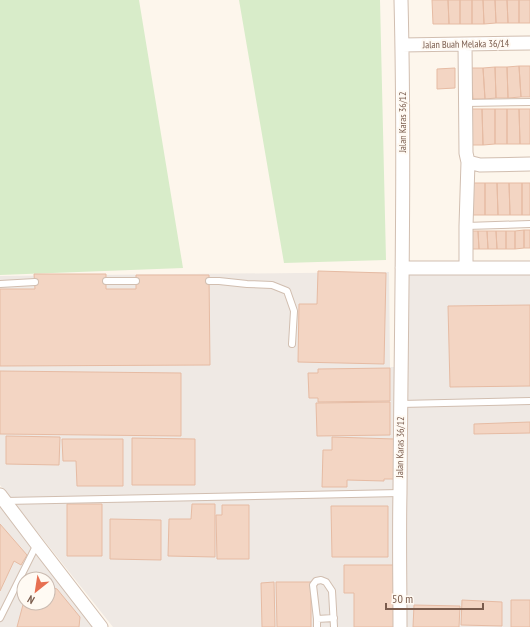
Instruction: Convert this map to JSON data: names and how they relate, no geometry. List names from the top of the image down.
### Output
{
  "streets": {
    "street": ["Jalan Buah Melaka 36/14", "Jalan Karas 36/12"]
  },
  "crossings": [
    ["Jalan Buah Melaka 36/14", "Jalan Karas 36/12"]
  ],
  "scale_bar": "50 m",
  "north": "bottom left"
}
